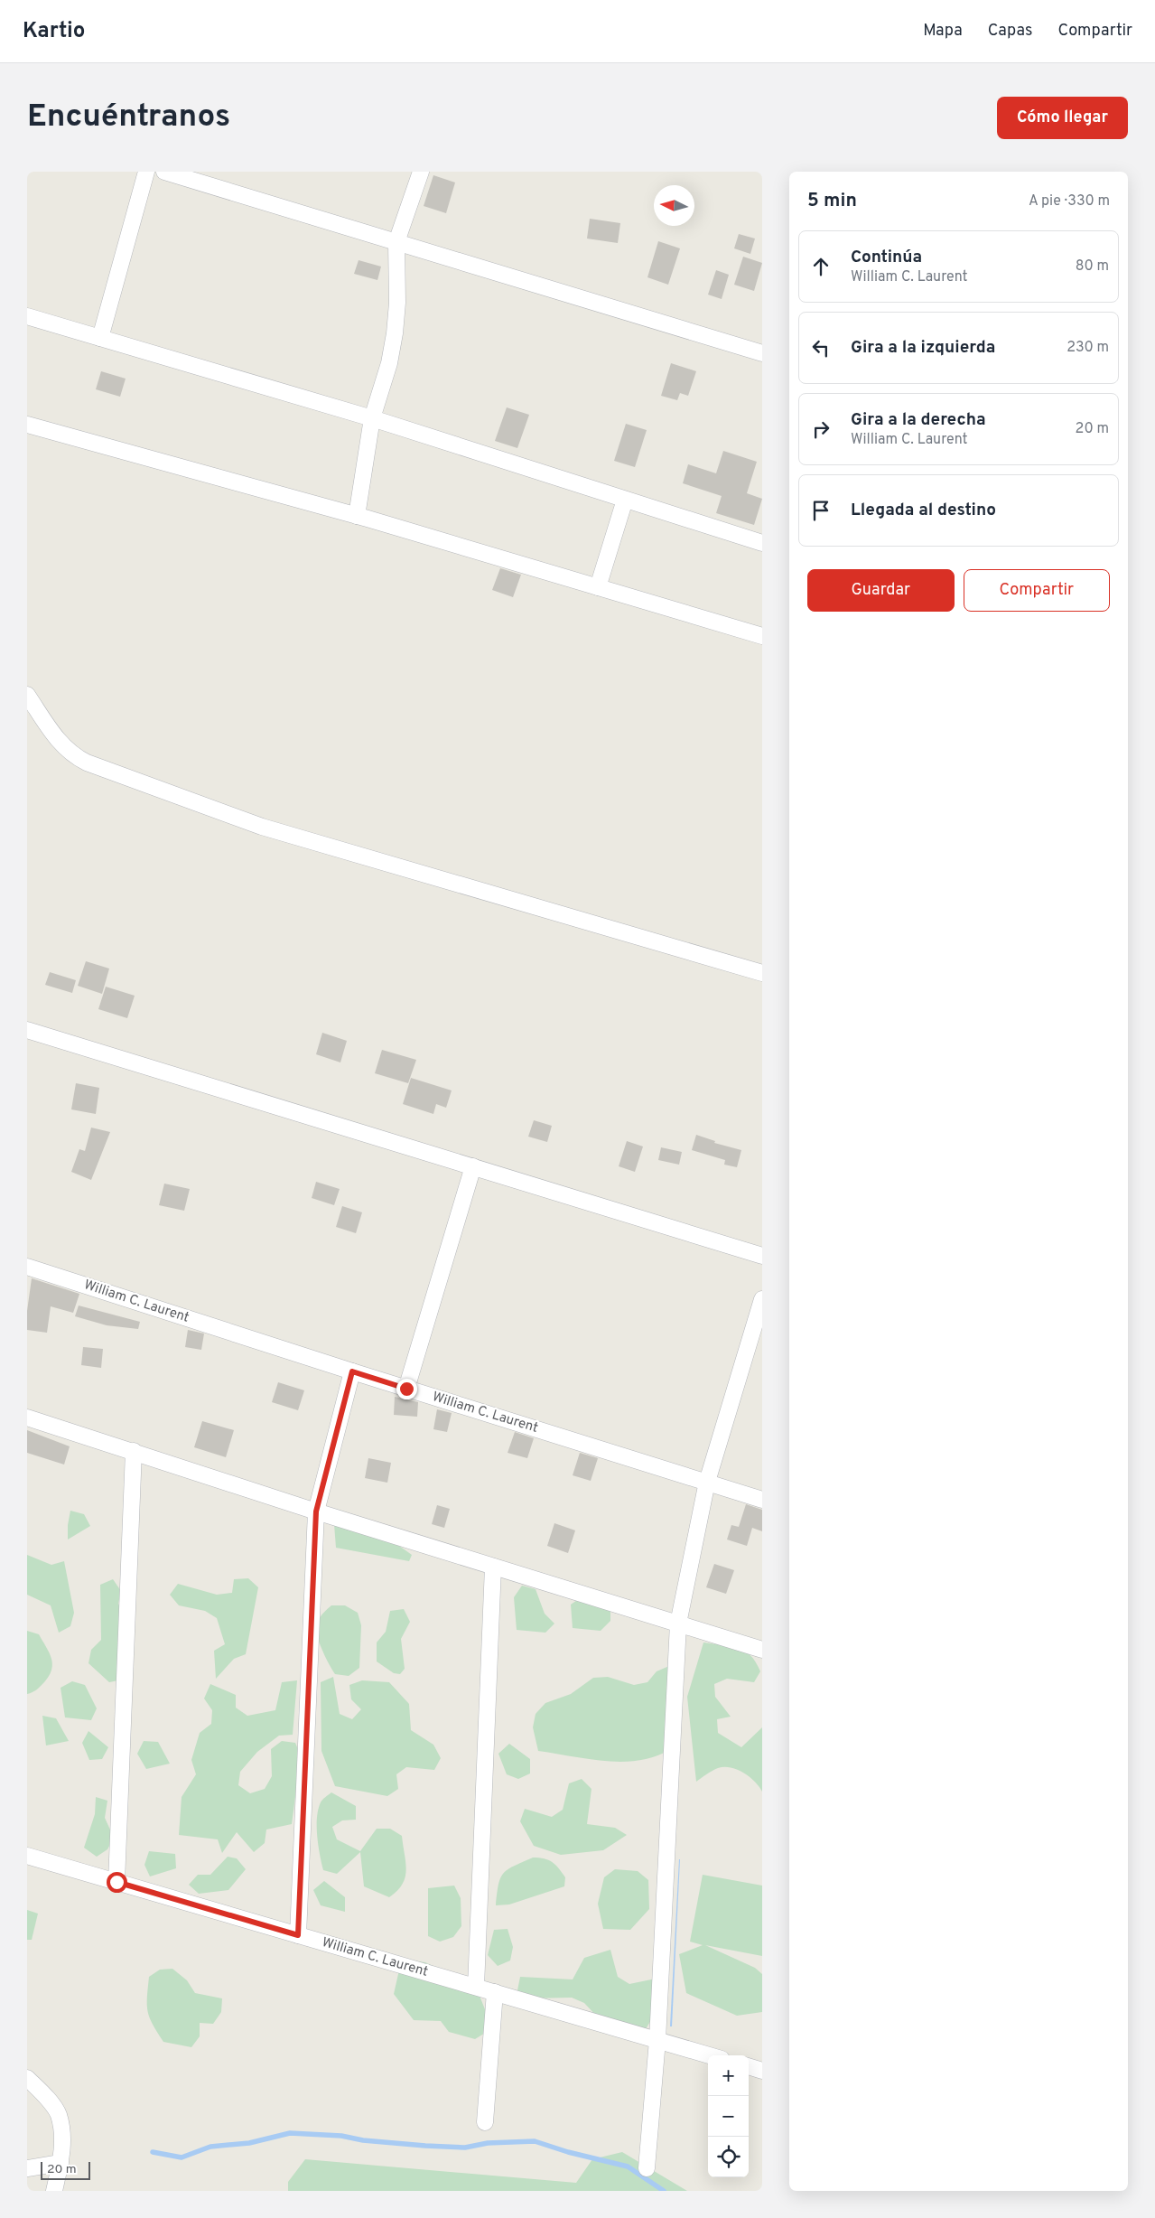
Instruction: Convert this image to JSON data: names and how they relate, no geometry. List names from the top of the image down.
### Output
{
  "streets": {
    "street": ["William C. Laurent"]
  },
  "scale_bar": "20 m",
  "north": "left",
  "page": {
    "header": "Kartio",
    "nav": ["Mapa", "Capas", "Compartir"],
    "buttons": [
      "Cómo llegar",
      ["Guardar", "Compartir"]
    ],
    "title": "Encuéntranos",
    "heading": ["5 min", "A pie · 330 m"],
    "list": [
      ["Continúa", "William C. Laurent", "80 m"],
      ["Gira a la izquierda", "230 m"],
      ["Gira a la derecha", "William C. Laurent", "20 m"],
      "Llegada al destino"
    ],
    "map_buttons": ["+", "−"],
    "scale": "20 m"
  }
}
